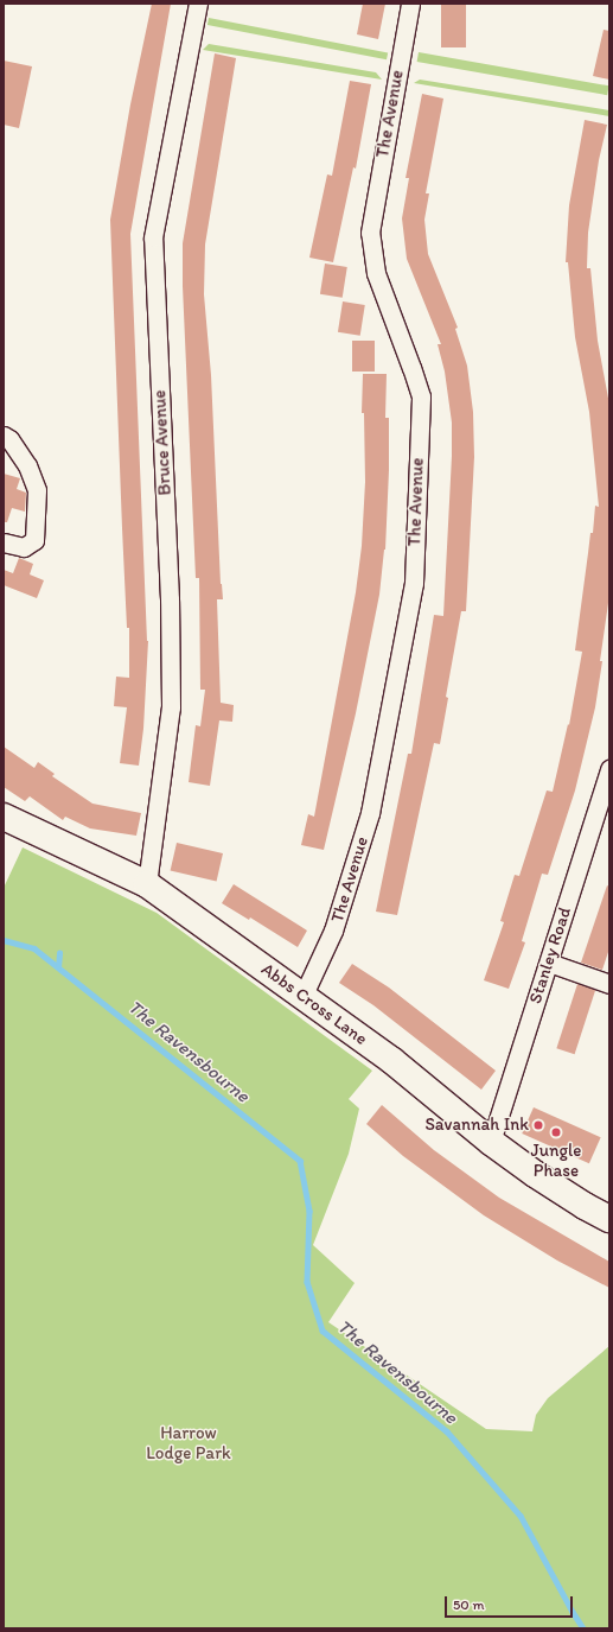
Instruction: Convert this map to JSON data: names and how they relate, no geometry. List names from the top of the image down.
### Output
{
  "streets": {
    "street": [
      "The Avenue",
      "Bruce Avenue",
      "Stanley Road",
      "Abbs Cross Lane"
    ]
  },
  "crossings": [
    ["The Avenue", "Abbs Cross Lane"],
    ["Bruce Avenue", "Abbs Cross Lane"],
    ["Stanley Road", "Abbs Cross Lane"]
  ],
  "water": ["The Ravensbourne"],
  "parks": ["Harrow Lodge Park"],
  "places": ["Savannah Ink", "Jungle Phase"],
  "scale_bar": "50 m"
}
